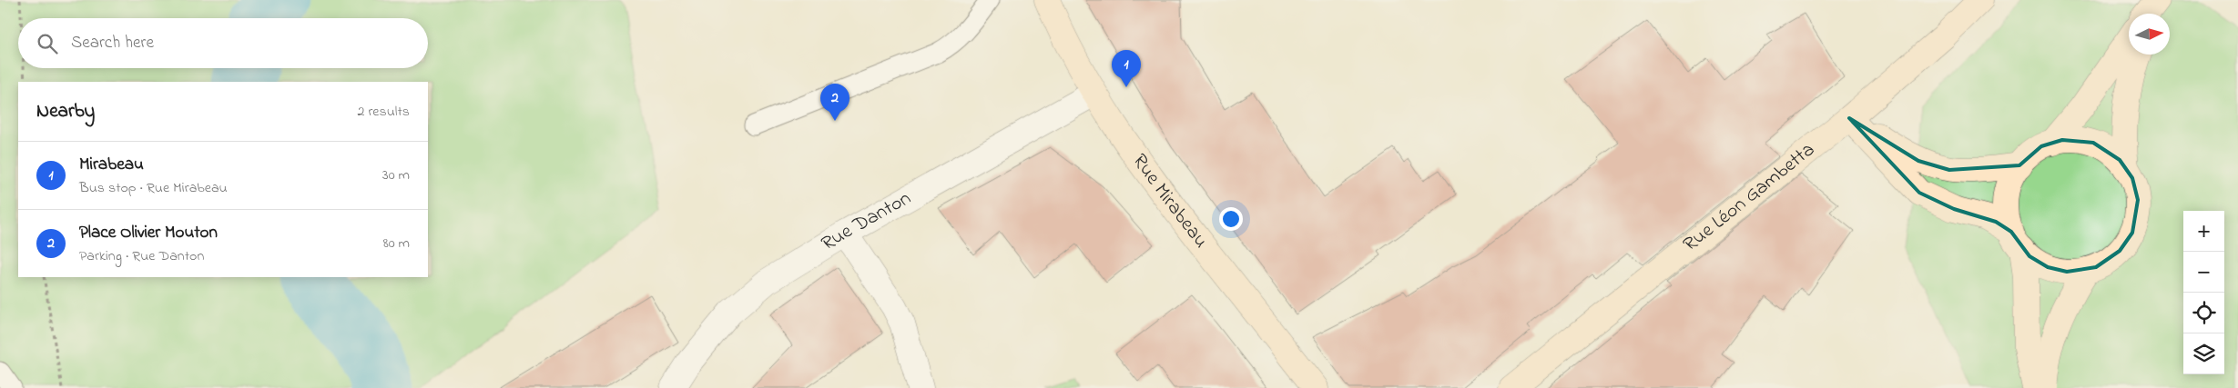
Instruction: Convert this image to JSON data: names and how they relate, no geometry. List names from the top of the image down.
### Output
{
  "streets": {
    "street": ["Rue Léon Gambetta", "Rue Mirabeau", "Rue Danton"]
  },
  "crossings": [
    ["Rue Mirabeau", "Rue Danton"]
  ],
  "north": "right",
  "page": {
    "search": "Search here",
    "pins": ["1", "2"],
    "heading": ["Nearby", "2 results"],
    "list": [
      {
        "mark": "1",
        "name": "Mirabeau",
        "note": "Bus stop · Rue Mirabeau",
        "value": "30 m"
      },
      {
        "mark": "2",
        "name": "Place Olivier Mouton",
        "note": "Parking · Rue Danton",
        "value": "80 m"
      }
    ],
    "map_buttons": ["+", "−"]
  }
}
